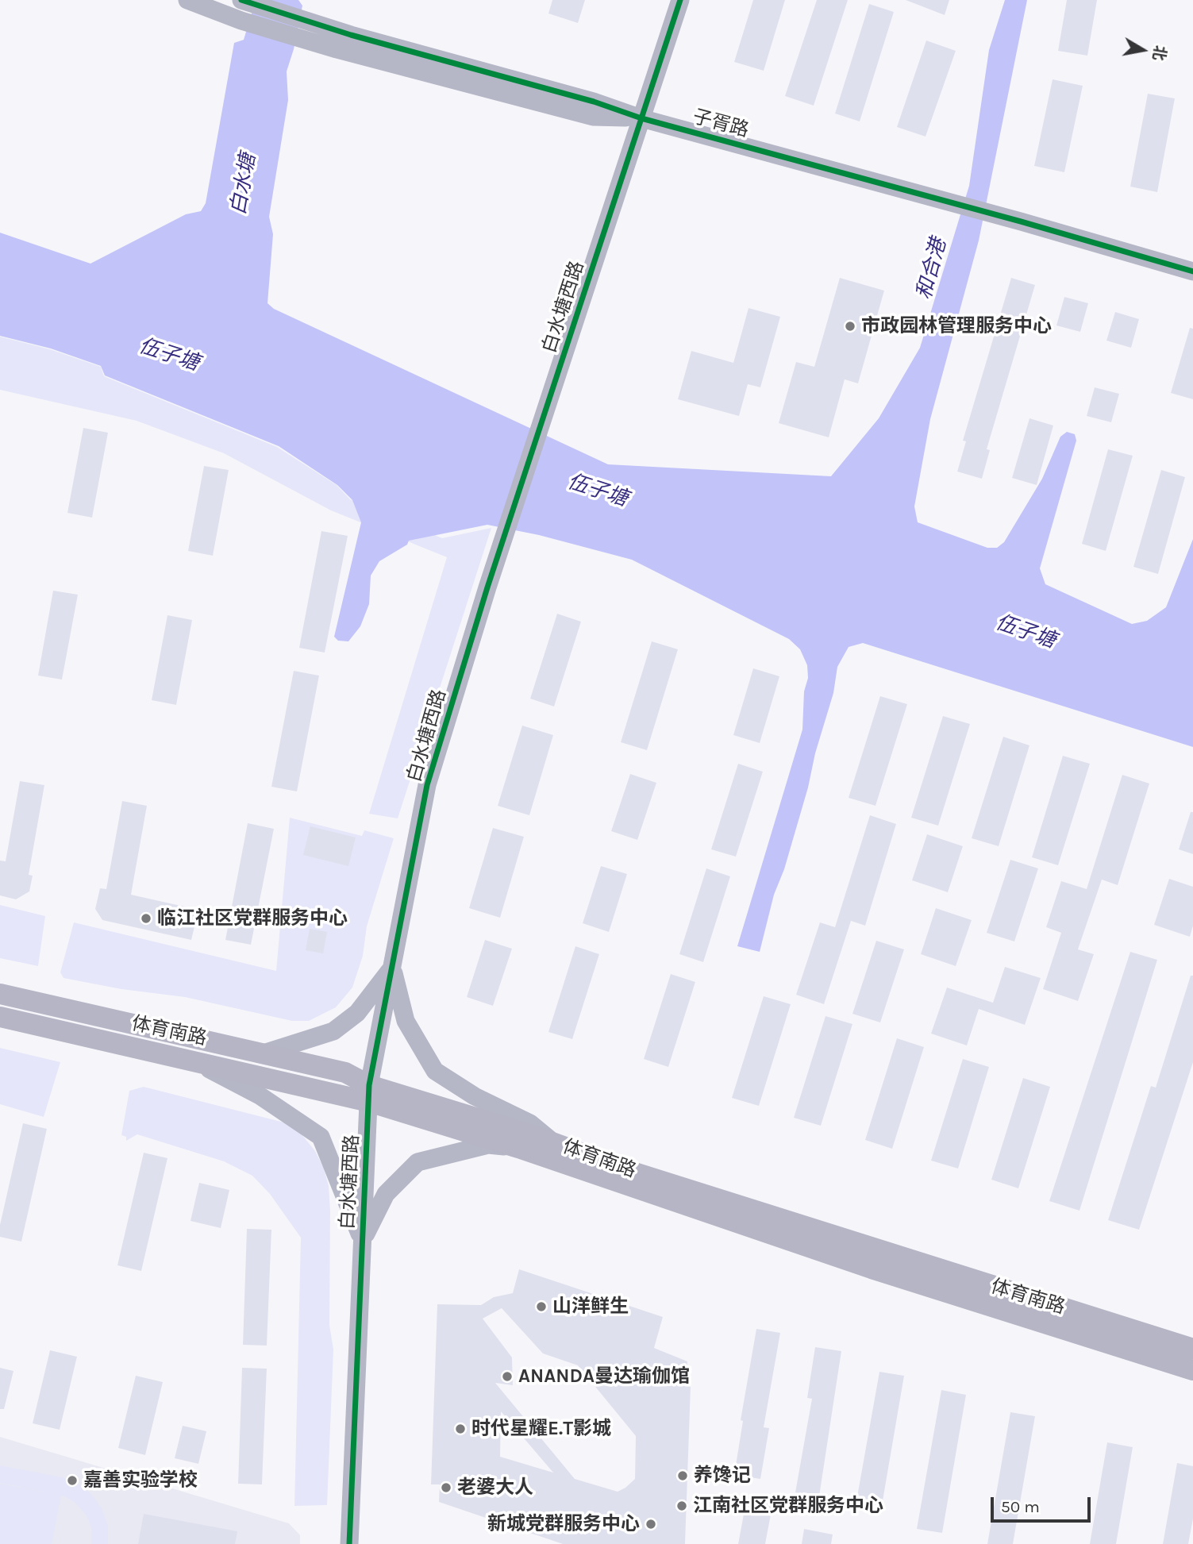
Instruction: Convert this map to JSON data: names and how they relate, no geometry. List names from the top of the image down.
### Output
{
  "streets": {
    "main road": ["体育南路"],
    "street": ["子胥路", "白水塘西路"]
  },
  "crossings": [
    ["子胥路", "白水塘西路"],
    ["白水塘西路", "体育南路"]
  ],
  "water": ["白水塘", "和合港", "伍子塘"],
  "places": [
    "市政园林管理服务中心",
    "临江社区党群服务中心",
    "山洋鲜生",
    "ANANDA曼达瑜伽馆",
    "时代星耀E.T影城",
    "养馋记",
    "嘉善实验学校",
    "老婆大人",
    "江南社区党群服务中心",
    "新城党群服务中心"
  ],
  "scale_bar": "50 m",
  "north": "right"
}
